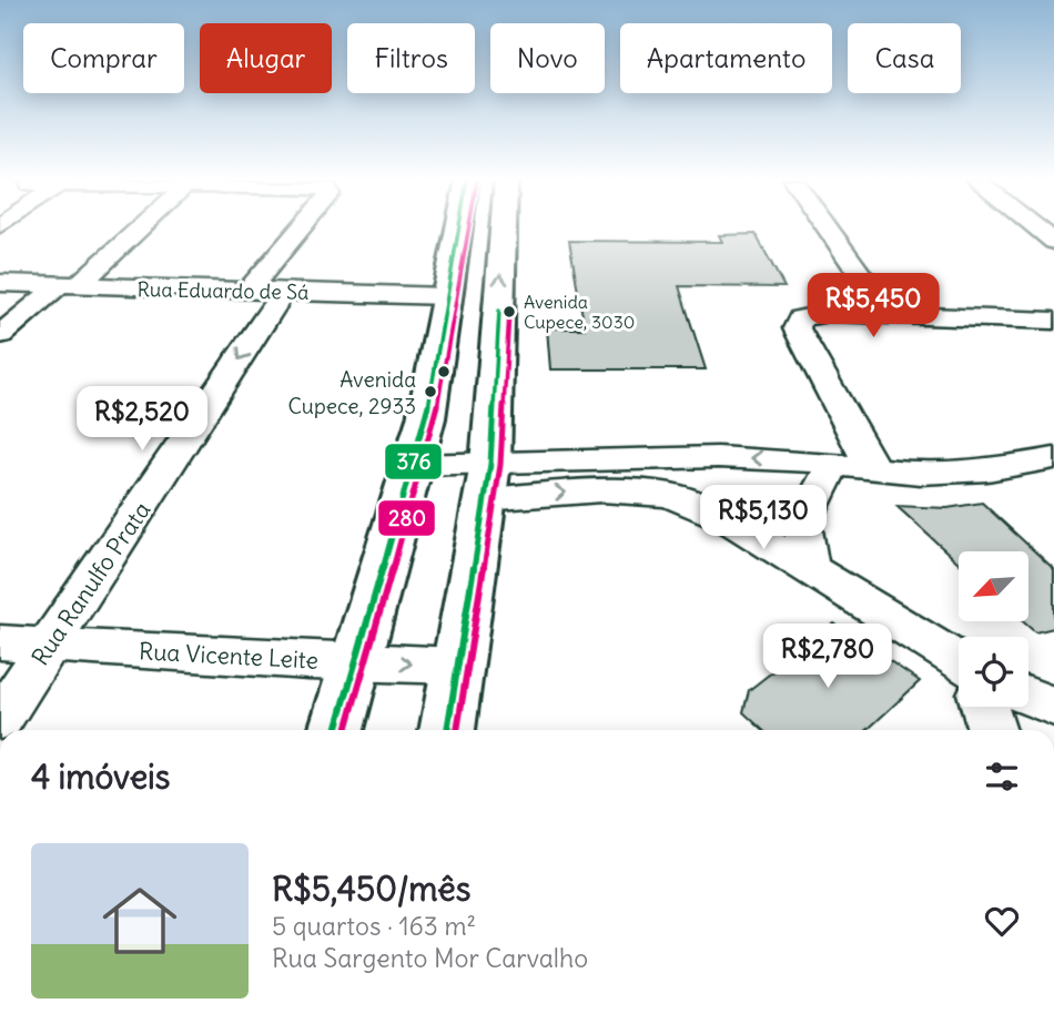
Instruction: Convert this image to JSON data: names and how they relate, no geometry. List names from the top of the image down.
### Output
{
  "streets": {
    "street": ["Rua Eduardo de Sá", "Rua Ranulfo Prata", "Rua Vicente Leite"]
  },
  "crossings": [
    ["Rua Eduardo de Sá", "Rua Ranulfo Prata"],
    ["Rua Ranulfo Prata", "Rua Vicente Leite"]
  ],
  "places": ["Avenida Cupece, 3030", "Avenida Cupece, 2933"],
  "lines": ["transit line 376", "transit line 280"],
  "north": "bottom left",
  "page": {
    "chip": [
      "Comprar",
      "Alugar",
      "Filtros",
      "Novo",
      "Apartamento",
      "Casa"
    ],
    "price": [
      "R$5,450",
      "R$2,520",
      "R$5,130",
      "R$2,780"
    ],
    "heading": "4 imóveis",
    "list": [
      {
        "name": "R$5,450/mês",
        "note": "5 quartos · 163 m² · Rua Sargento Mor Carvalho"
      }
    ]
  }
}
